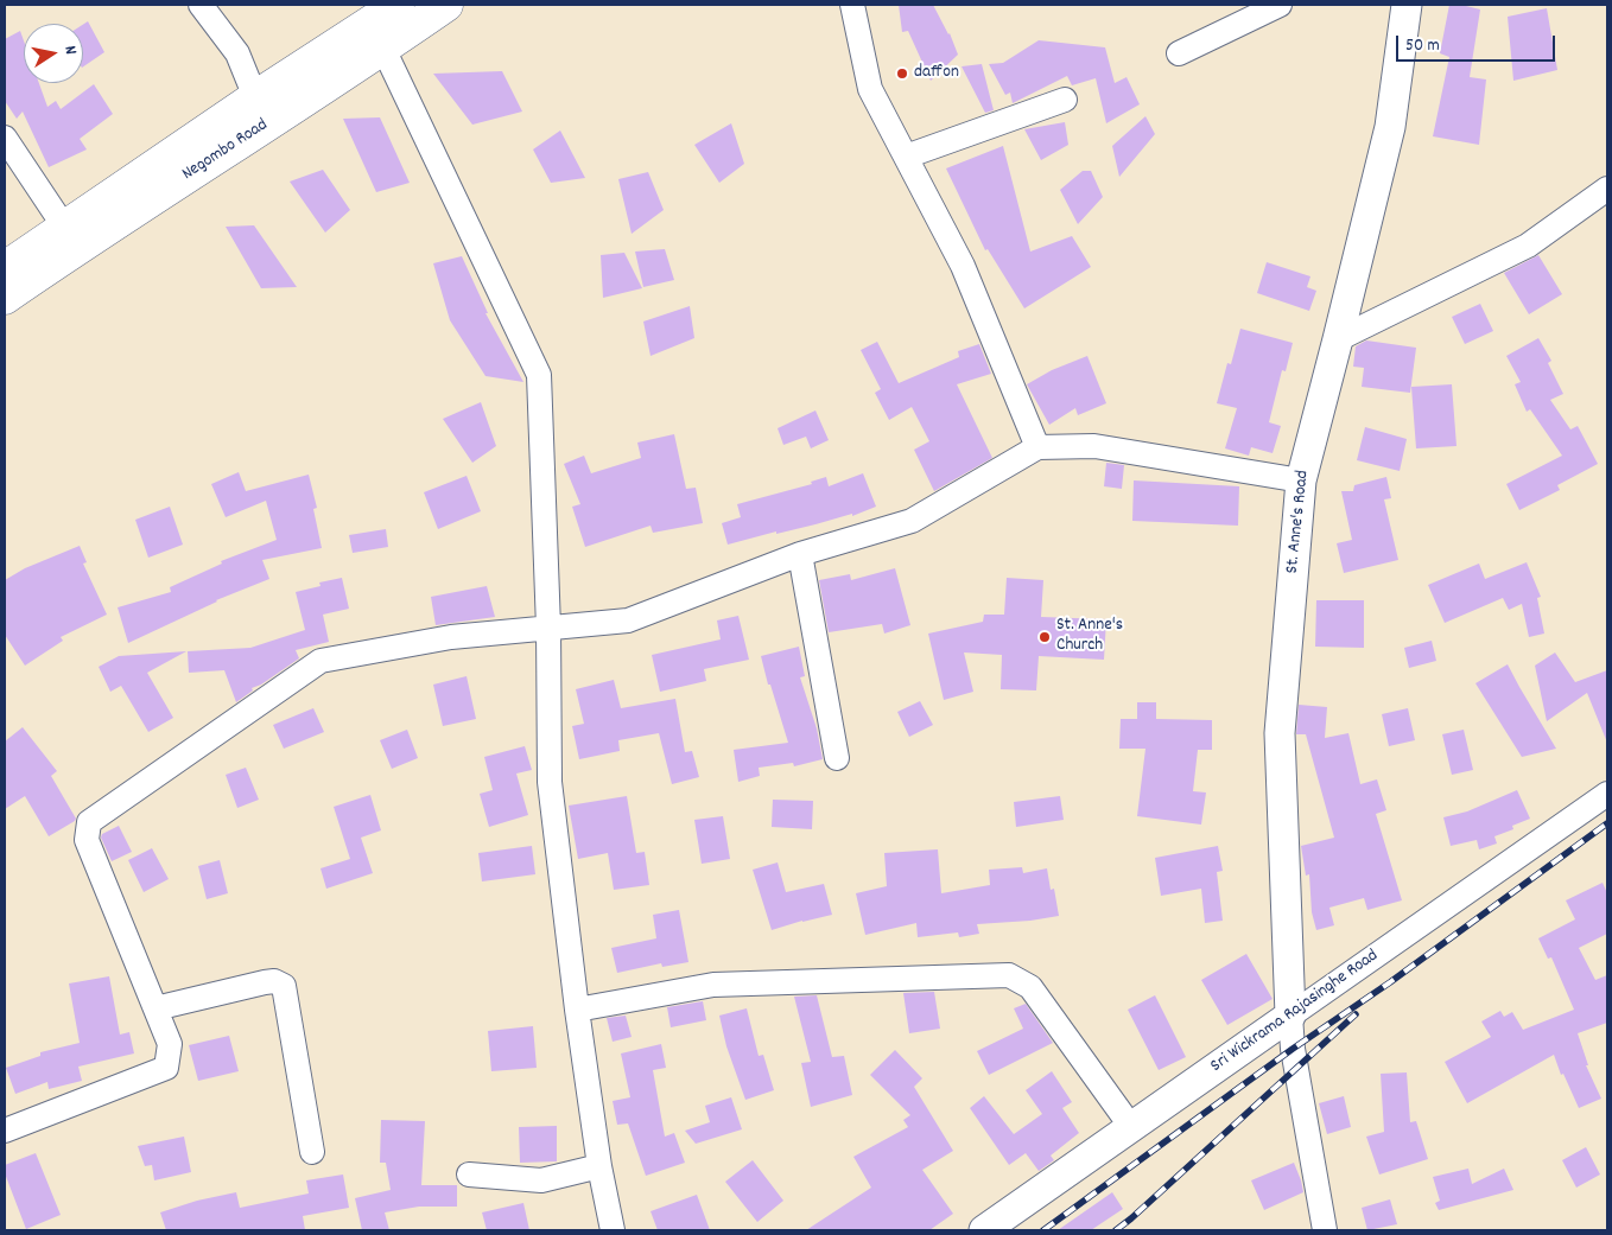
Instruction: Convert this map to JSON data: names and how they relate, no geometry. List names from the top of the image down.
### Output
{
  "streets": {
    "highway": ["Negombo Road"],
    "main road": ["St. Anne's Road", "Sri Wickrama Rajasinghe Road"]
  },
  "crossings": [
    ["St. Anne's Road", "Sri Wickrama Rajasinghe Road"]
  ],
  "places": ["daffon", "St. Anne's Church"],
  "scale_bar": "50 m",
  "north": "right"
}
